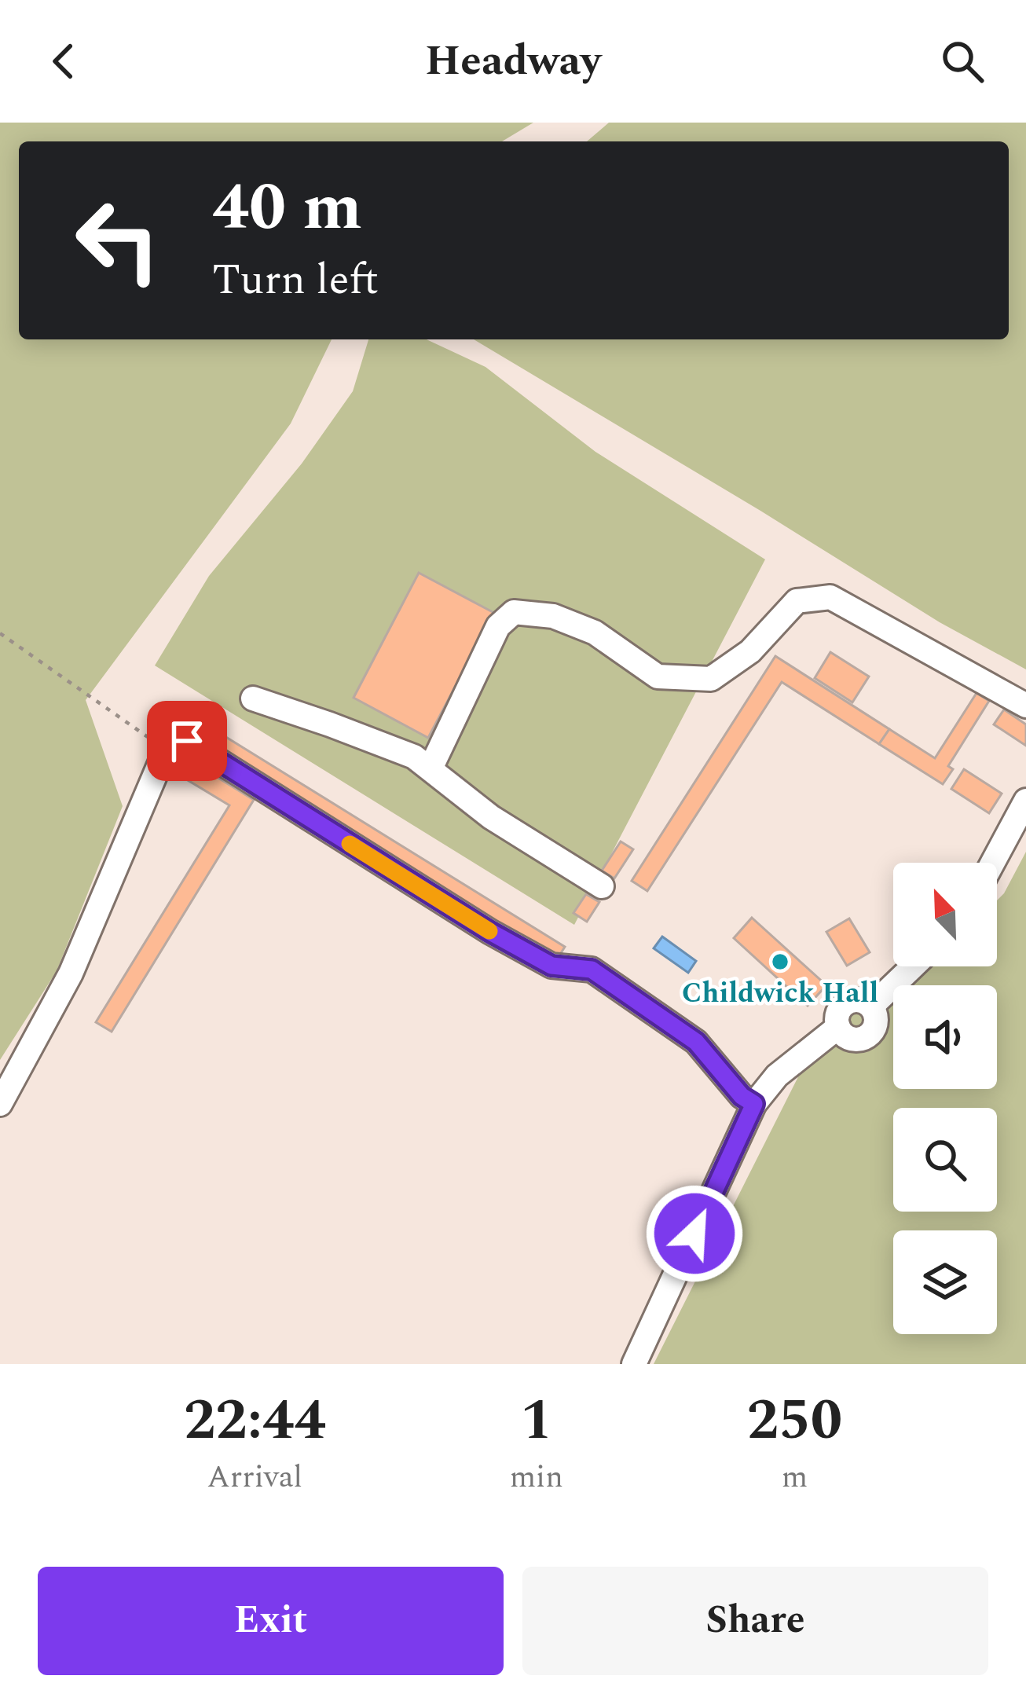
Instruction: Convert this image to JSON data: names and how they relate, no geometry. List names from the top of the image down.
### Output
{
  "places": ["Childwick Hall"],
  "north": "top left",
  "page": {
    "header": "Headway",
    "turn": ["40 m", "Turn left"],
    "eta": [
      "22:44",
      "Arrival",
      "1",
      "min",
      "250",
      "m"
    ],
    "buttons": ["Exit", "Share"]
  }
}
